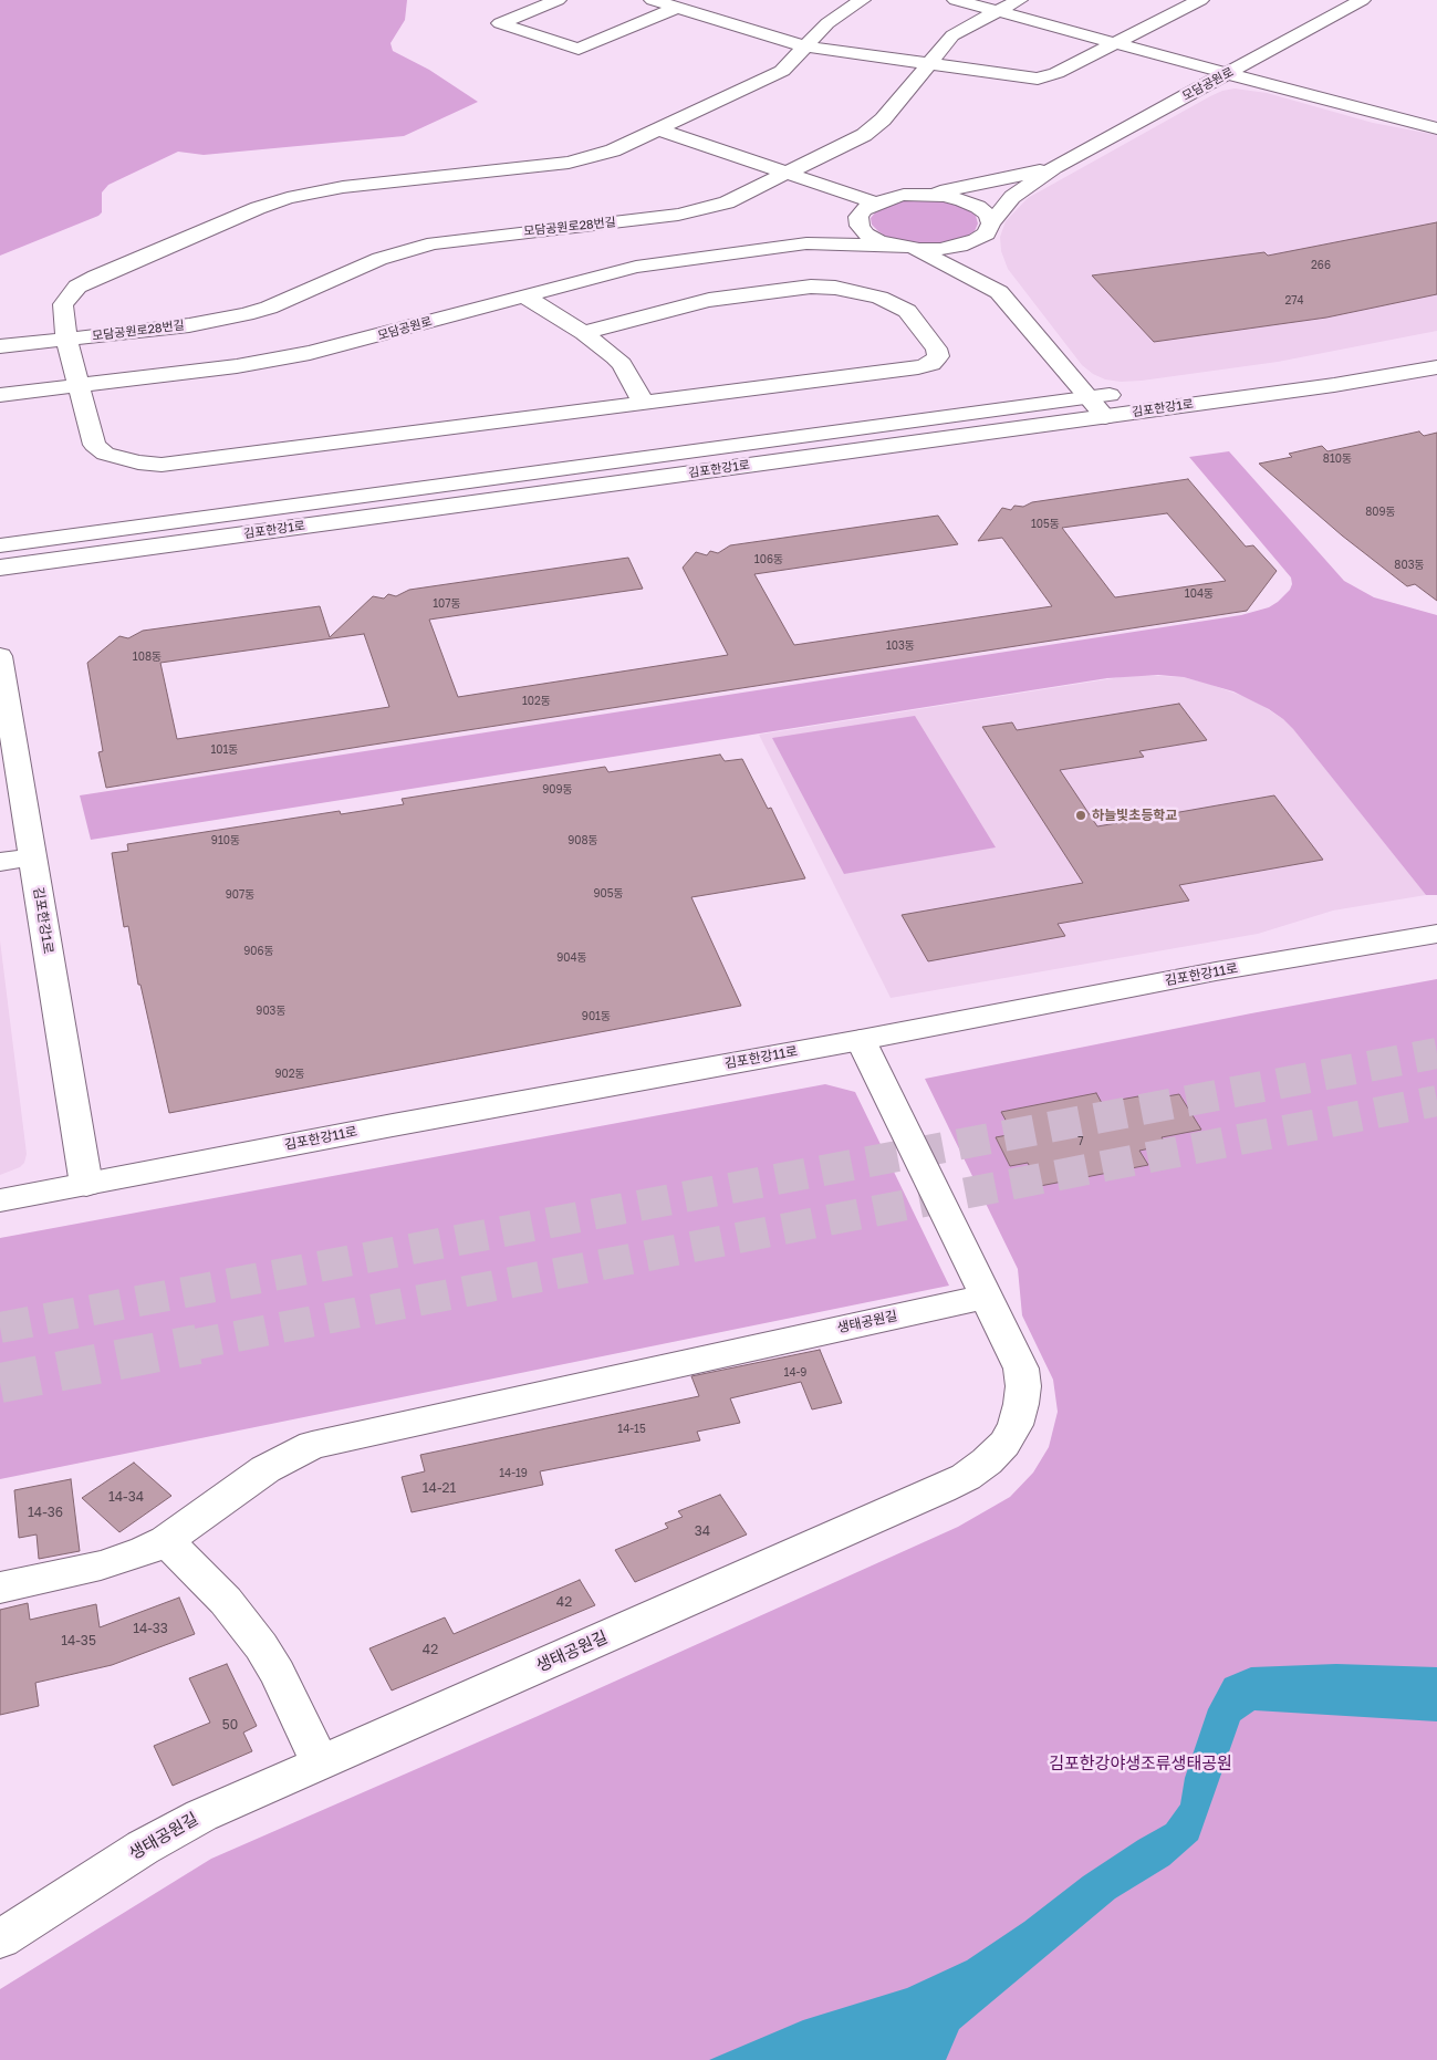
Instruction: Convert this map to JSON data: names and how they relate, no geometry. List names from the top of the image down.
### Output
{
  "streets": {
    "street": [
      "모담공원로",
      "모담공원로28번길",
      "김포한강1로",
      "김포한강11로",
      "생태공원길"
    ]
  },
  "crossings": [
    ["김포한강1로", "김포한강11로"],
    ["김포한강11로", "생태공원길"]
  ],
  "parks": ["김포한강야생조류생태공원"],
  "places": ["하늘빛초등학교"],
  "house_numbers": [
    "266",
    "274",
    "810동",
    "809동",
    "105동",
    "106동",
    "803동",
    "104동",
    "107동",
    "103동",
    "108동",
    "102동",
    "101동",
    "909동",
    "910동",
    "908동",
    "905동",
    "907동",
    "906동",
    "904동",
    "903동",
    "901동",
    "902동",
    "7",
    "14-9",
    "14-15",
    "14-19",
    "14-21",
    "14-34",
    "14-36",
    "34",
    "42",
    "14-33",
    "14-35",
    "42",
    "50"
  ]
}
